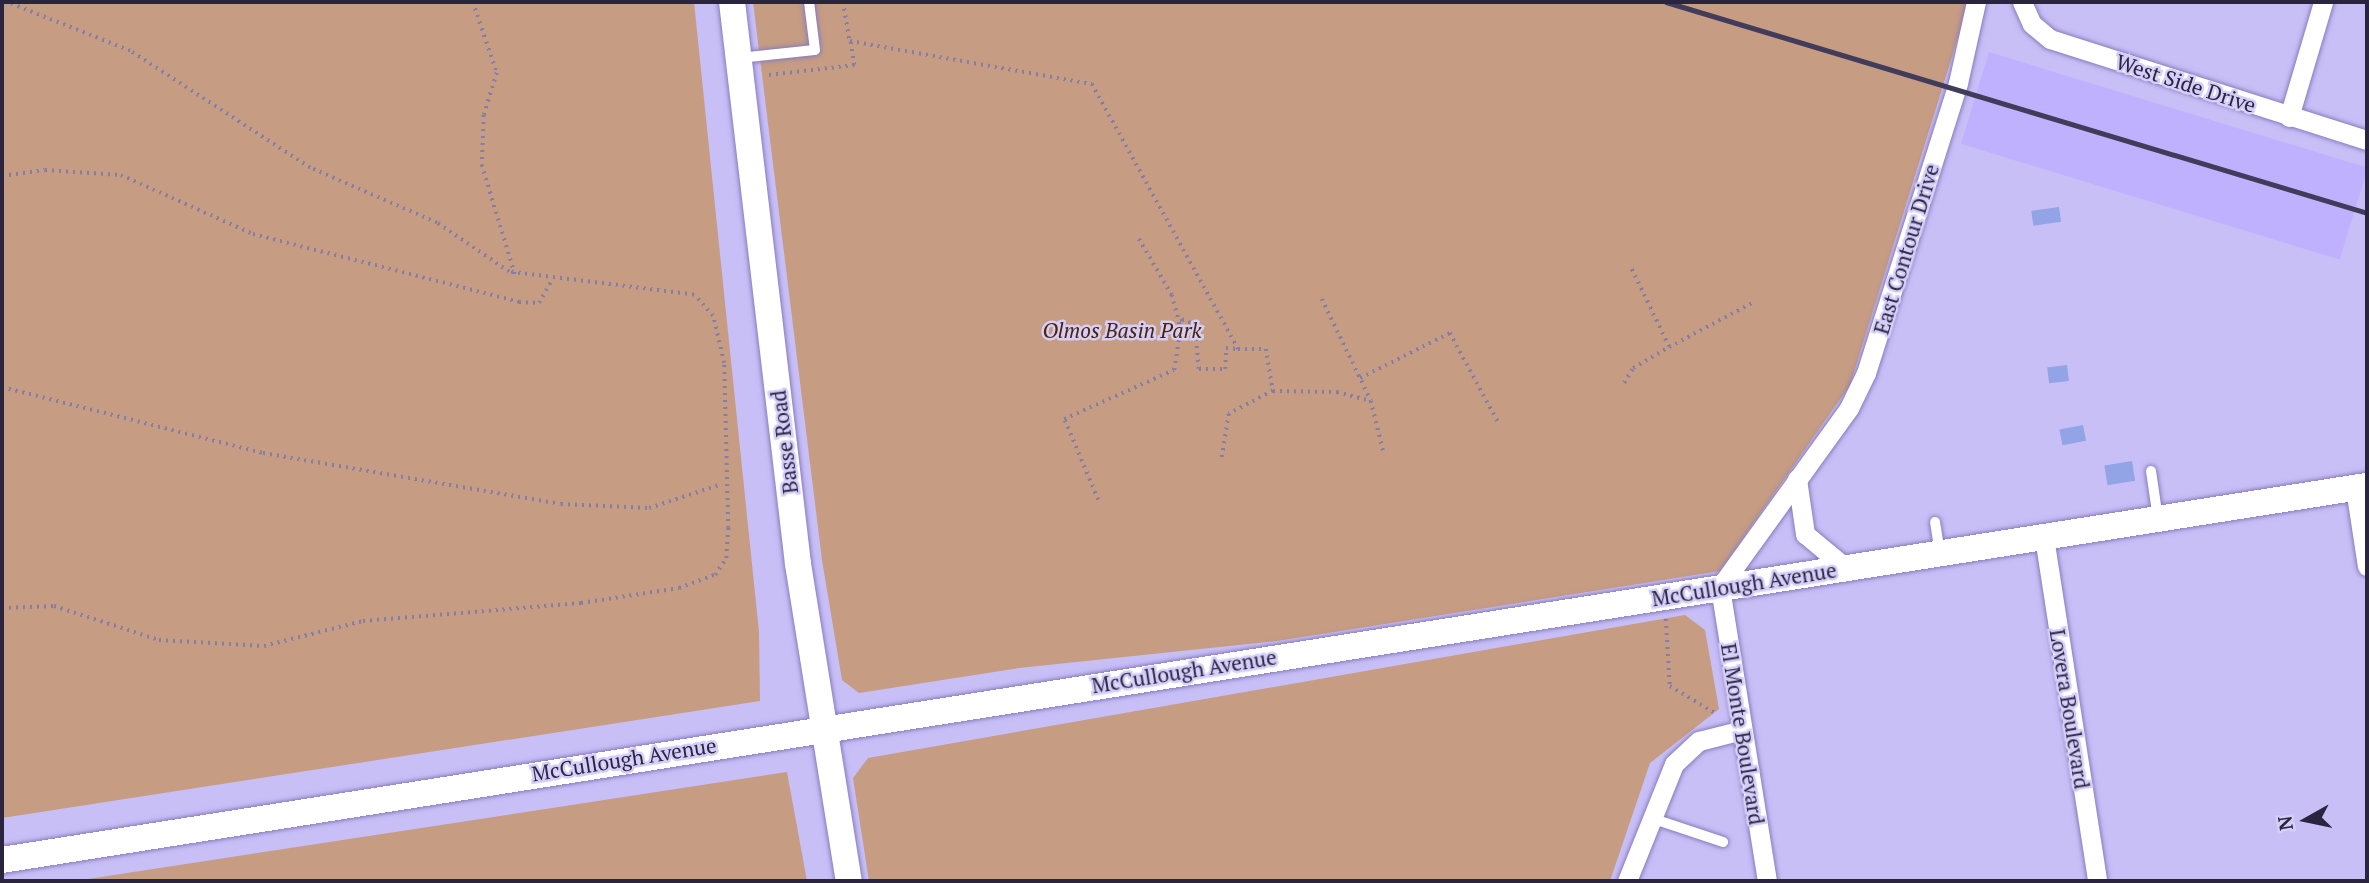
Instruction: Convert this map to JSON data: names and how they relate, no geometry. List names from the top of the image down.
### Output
{
  "streets": {
    "main road": ["Basse Road", "McCullough Avenue"],
    "street": [
      "West Side Drive",
      "East Contour Drive",
      "Lovera Boulevard",
      "El Monte Boulevard"
    ]
  },
  "crossings": [
    ["East Contour Drive", "McCullough Avenue"],
    ["East Contour Drive", "El Monte Boulevard"],
    ["Basse Road", "McCullough Avenue"],
    ["McCullough Avenue", "Lovera Boulevard"],
    ["McCullough Avenue", "El Monte Boulevard"]
  ],
  "parks": ["Olmos Basin Park"],
  "north": "left"
}
